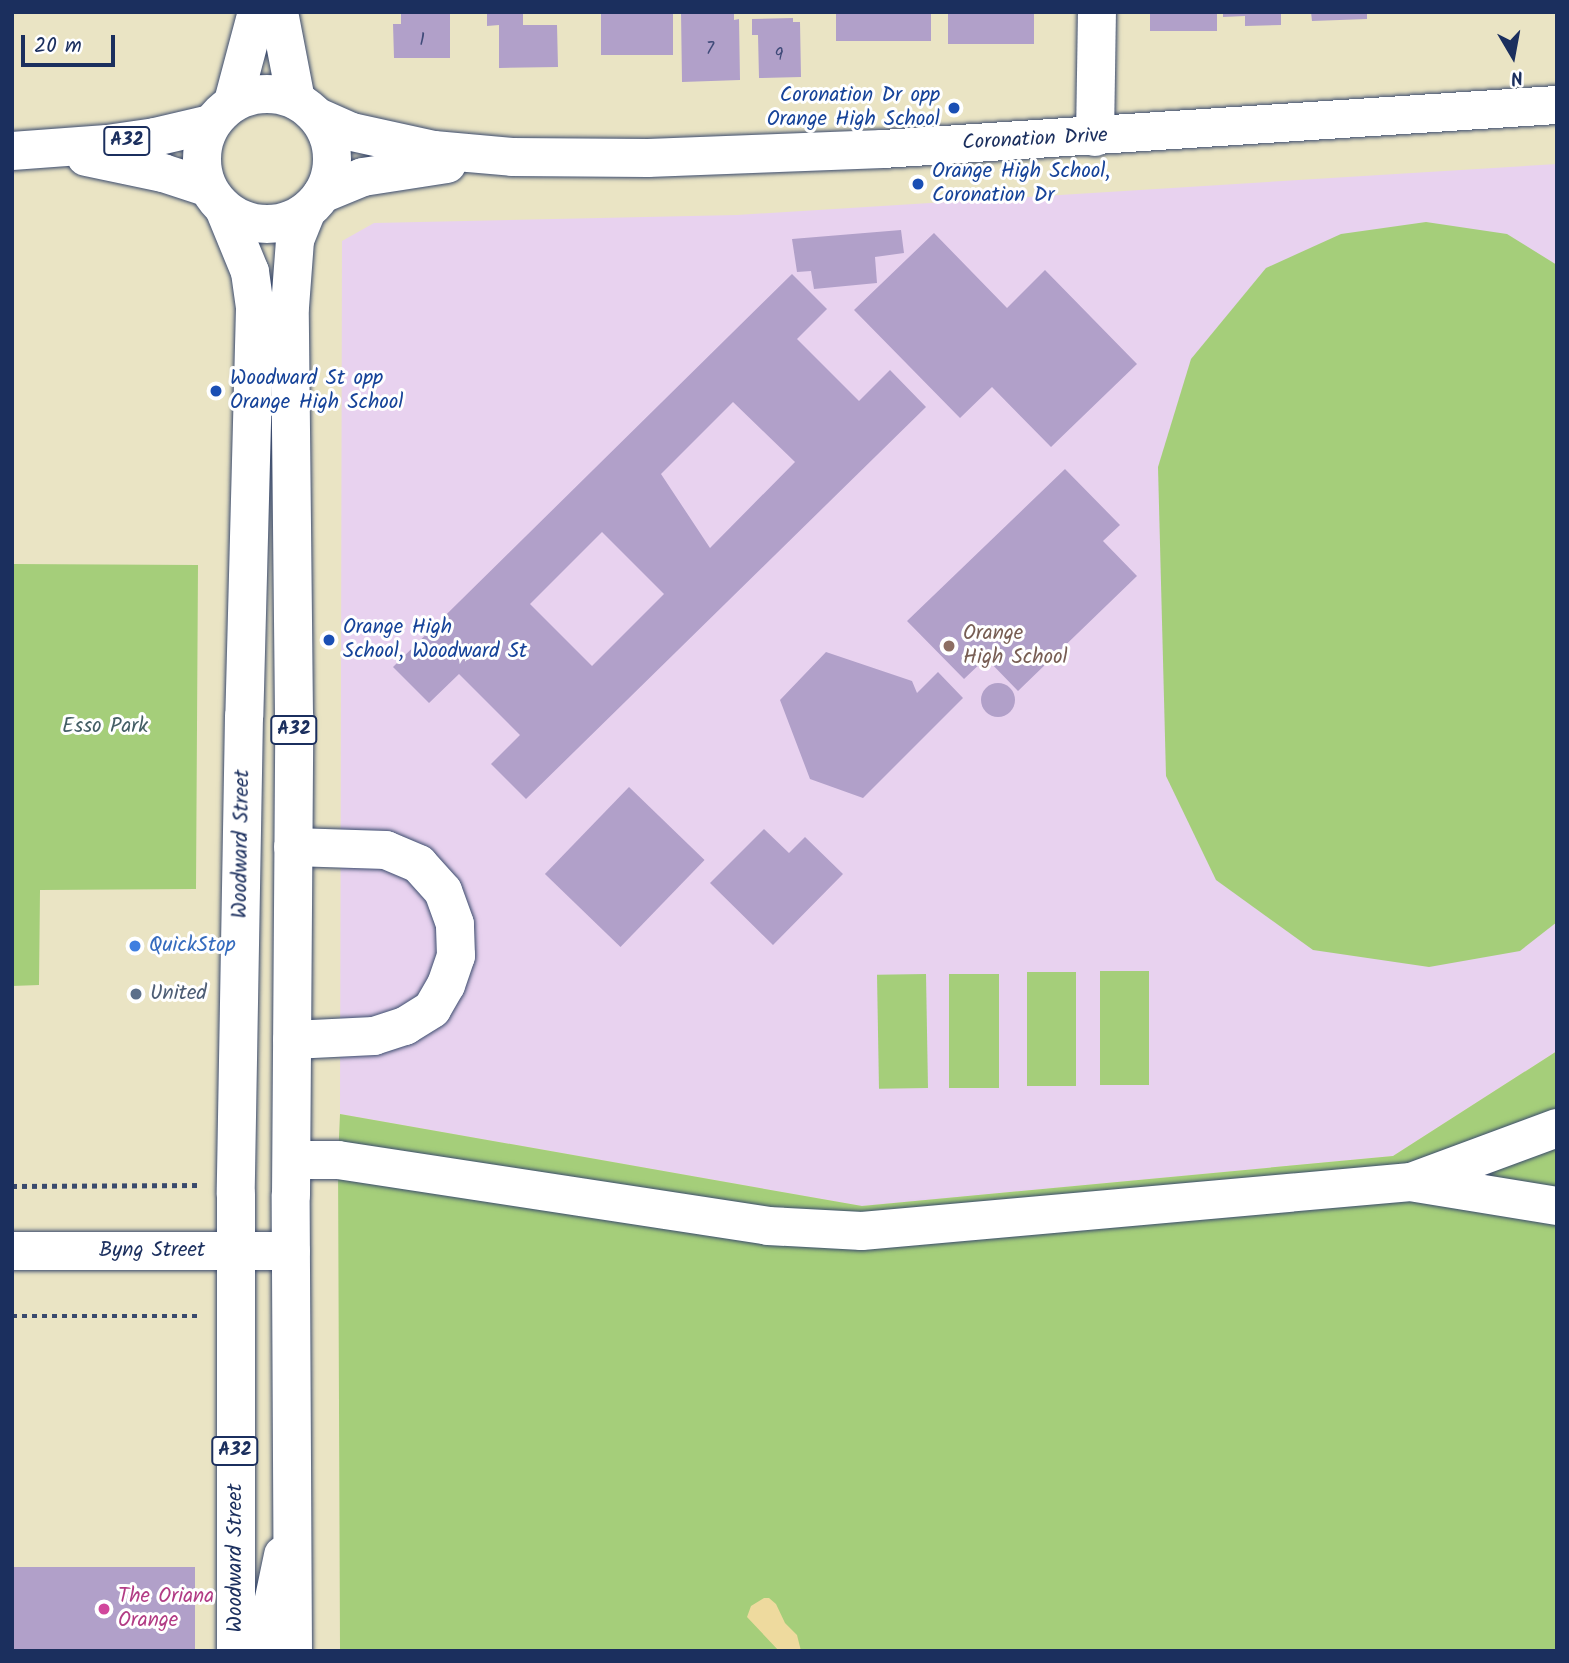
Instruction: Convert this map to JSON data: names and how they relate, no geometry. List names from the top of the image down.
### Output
{
  "streets": {
    "main road": [
      "Coronation Drive",
      "A32",
      "Woodward Street",
      "Byng Street"
    ]
  },
  "crossings": [
    ["Coronation Drive", "A32"],
    ["Coronation Drive", "Woodward Street"],
    ["A32", "Woodward Street"],
    ["A32", "Byng Street"],
    ["Woodward Street", "Byng Street"]
  ],
  "parks": ["Esso Park"],
  "places": [
    "Coronation Dr opp Orange High School",
    "Orange High School, Coronation Dr",
    "Woodward St opp Orange High School",
    "Orange High School, Woodward St",
    "Orange High School",
    "QuickStop",
    "United",
    "The Oriana Orange"
  ],
  "house_numbers": ["1", "7", "9"],
  "scale_bar": "20 m",
  "north": "bottom"
}
